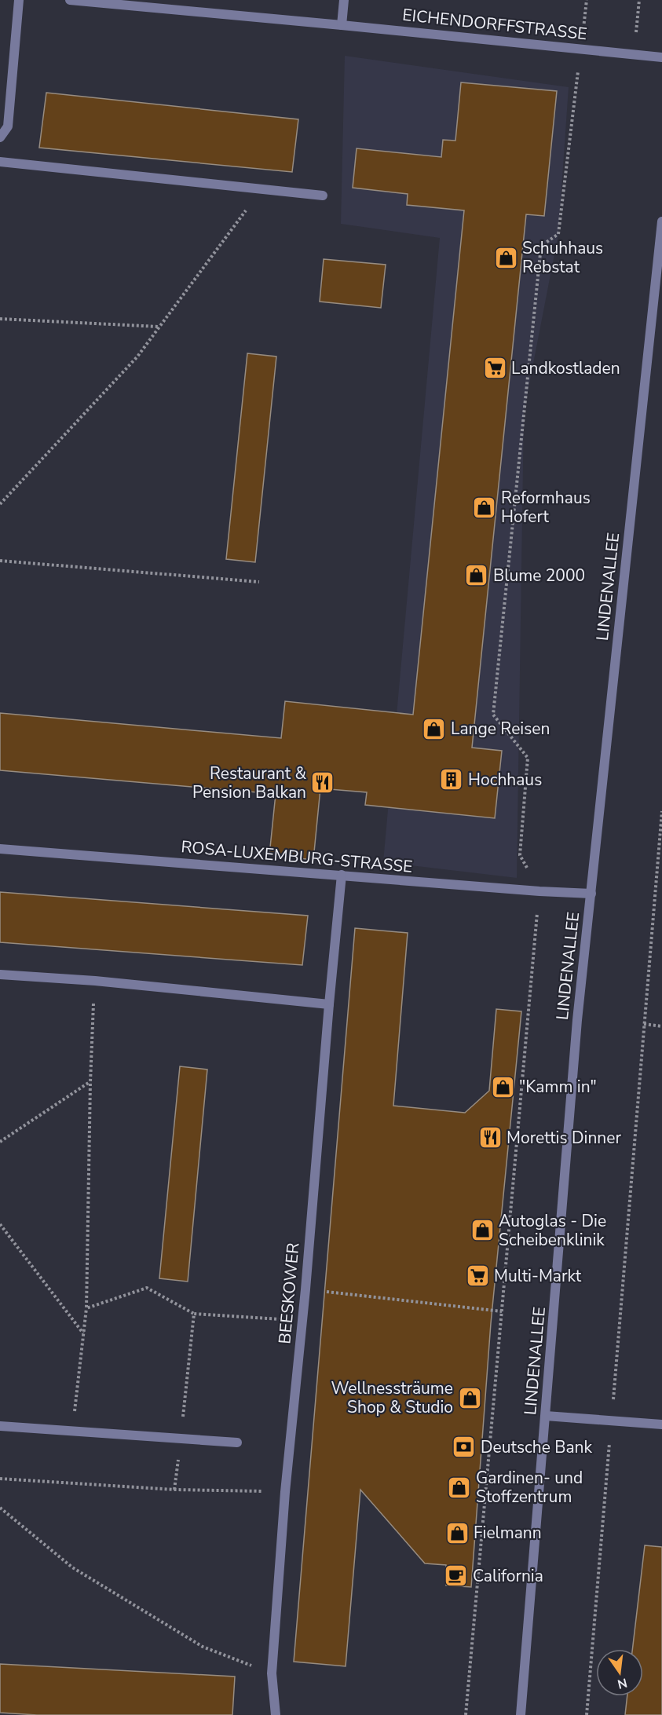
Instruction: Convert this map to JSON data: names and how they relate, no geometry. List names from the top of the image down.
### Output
{
  "streets": {
    "street": [
      "EICHENDORFFSTRASSE",
      "LINDENALLEE",
      "ROSA-LUXEMBURG-STRASSE",
      "BEESKOWER"
    ]
  },
  "crossings": [
    ["LINDENALLEE", "ROSA-LUXEMBURG-STRASSE"],
    ["ROSA-LUXEMBURG-STRASSE", "BEESKOWER"]
  ],
  "places": {
    "shop": [
      "Schuhhaus Rebstat",
      "Reformhaus Hofert",
      "Blume 2000",
      "Lange Reisen",
      "\"Kamm in\"",
      "Autoglas - Die Scheibenklinik",
      "Wellnessträume Shop & Studio",
      "Gardinen- und Stoffzentrum",
      "Fielmann"
    ],
    "supermarket": ["Landkostladen", "Multi-Markt"],
    "building": ["Hochhaus"],
    "restaurant": ["Restaurant & Pension Balkan", "Morettis Dinner"],
    "bank": ["Deutsche Bank"],
    "cafe": ["California"]
  },
  "north": "bottom"
}
